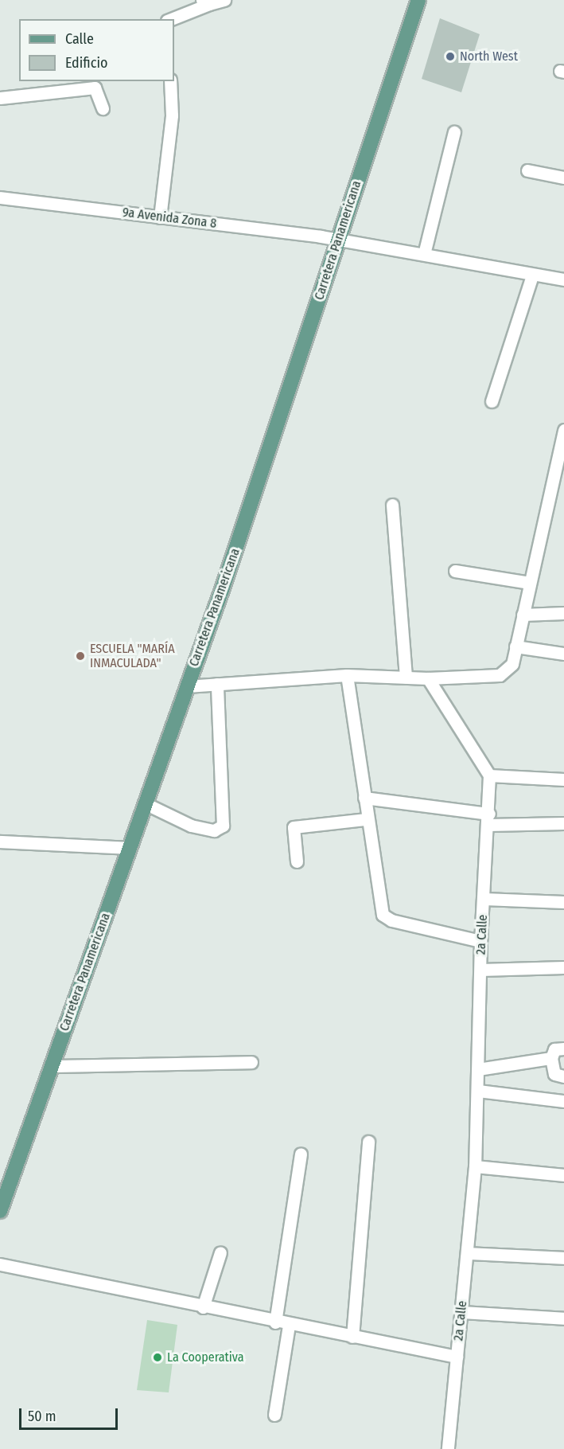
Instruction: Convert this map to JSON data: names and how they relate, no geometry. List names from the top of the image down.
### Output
{
  "streets": {
    "main road": ["Carretera Panamericana"],
    "street": ["9a Avenida Zona 8", "2a Calle"]
  },
  "crossings": [
    ["9a Avenida Zona 8", "Carretera Panamericana"]
  ],
  "places": ["North West", "ESCUELA \"MARÍA INMACULADA\"", "La Cooperativa"],
  "legend": ["Calle", "Edificio"],
  "scale_bar": "50 m"
}
